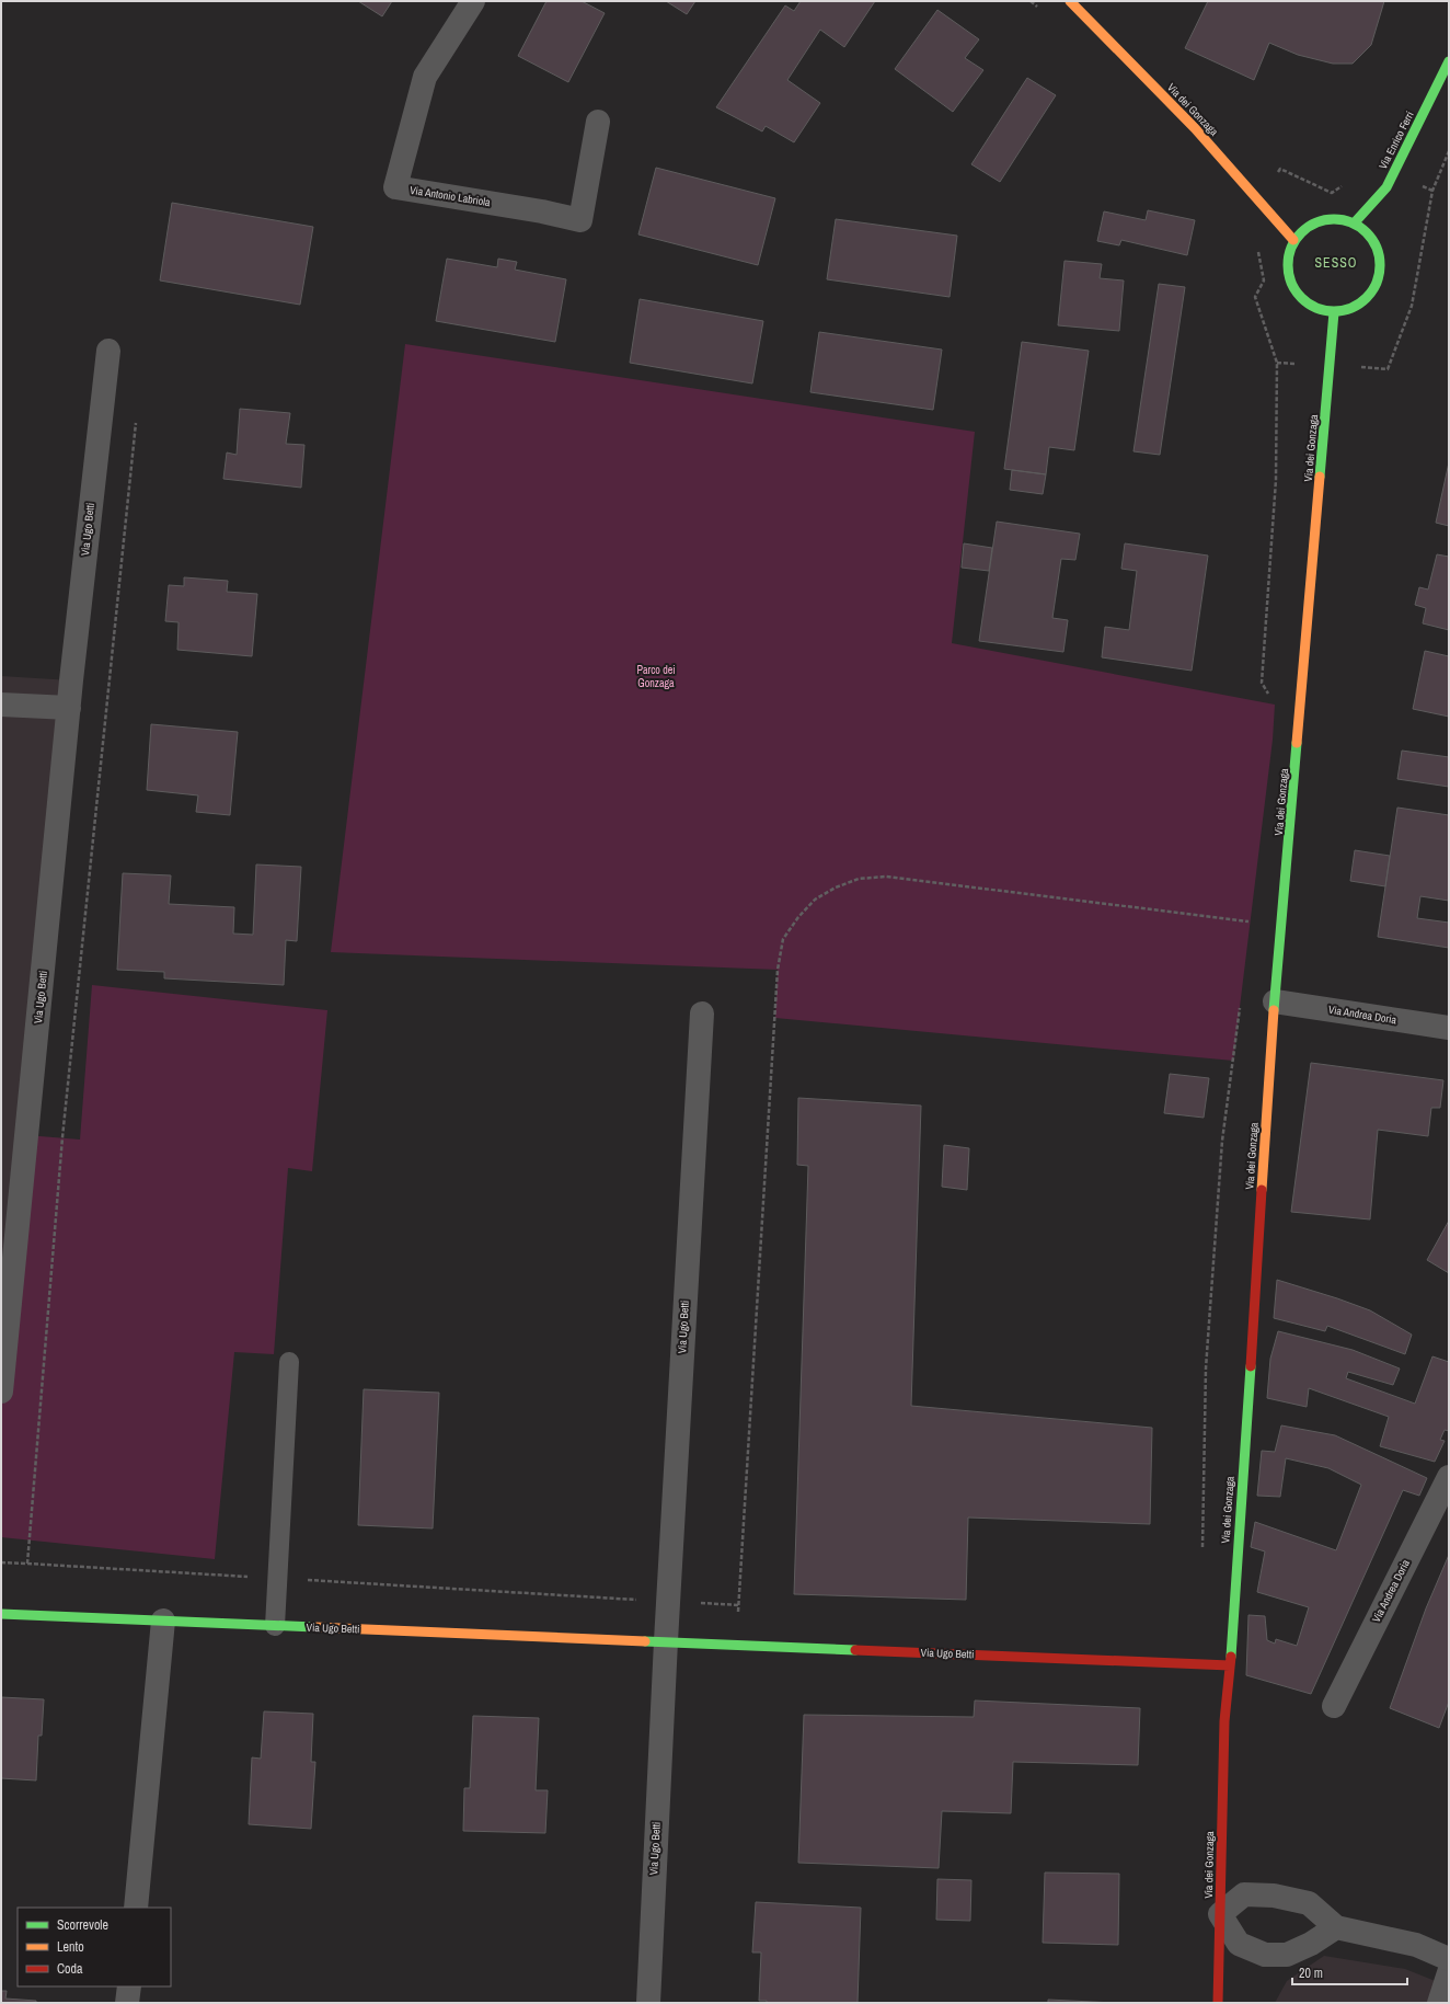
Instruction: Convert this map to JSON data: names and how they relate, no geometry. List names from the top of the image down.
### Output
{
  "streets": {
    "main road": ["Via dei Gonzaga", "Via Enrico Ferri", "Via Ugo Betti"],
    "street": ["Via Antonio Labriola", "Via Andrea Doria"]
  },
  "crossings": [
    ["Via dei Gonzaga", "Via Enrico Ferri"],
    ["Via dei Gonzaga", "Via Ugo Betti"],
    ["Via dei Gonzaga", "Via Andrea Doria"]
  ],
  "districts": ["SESSO"],
  "parks": ["Parco dei Gonzaga"],
  "legend": ["Scorrevole", "Lento", "Coda"],
  "scale_bar": "20 m"
}
